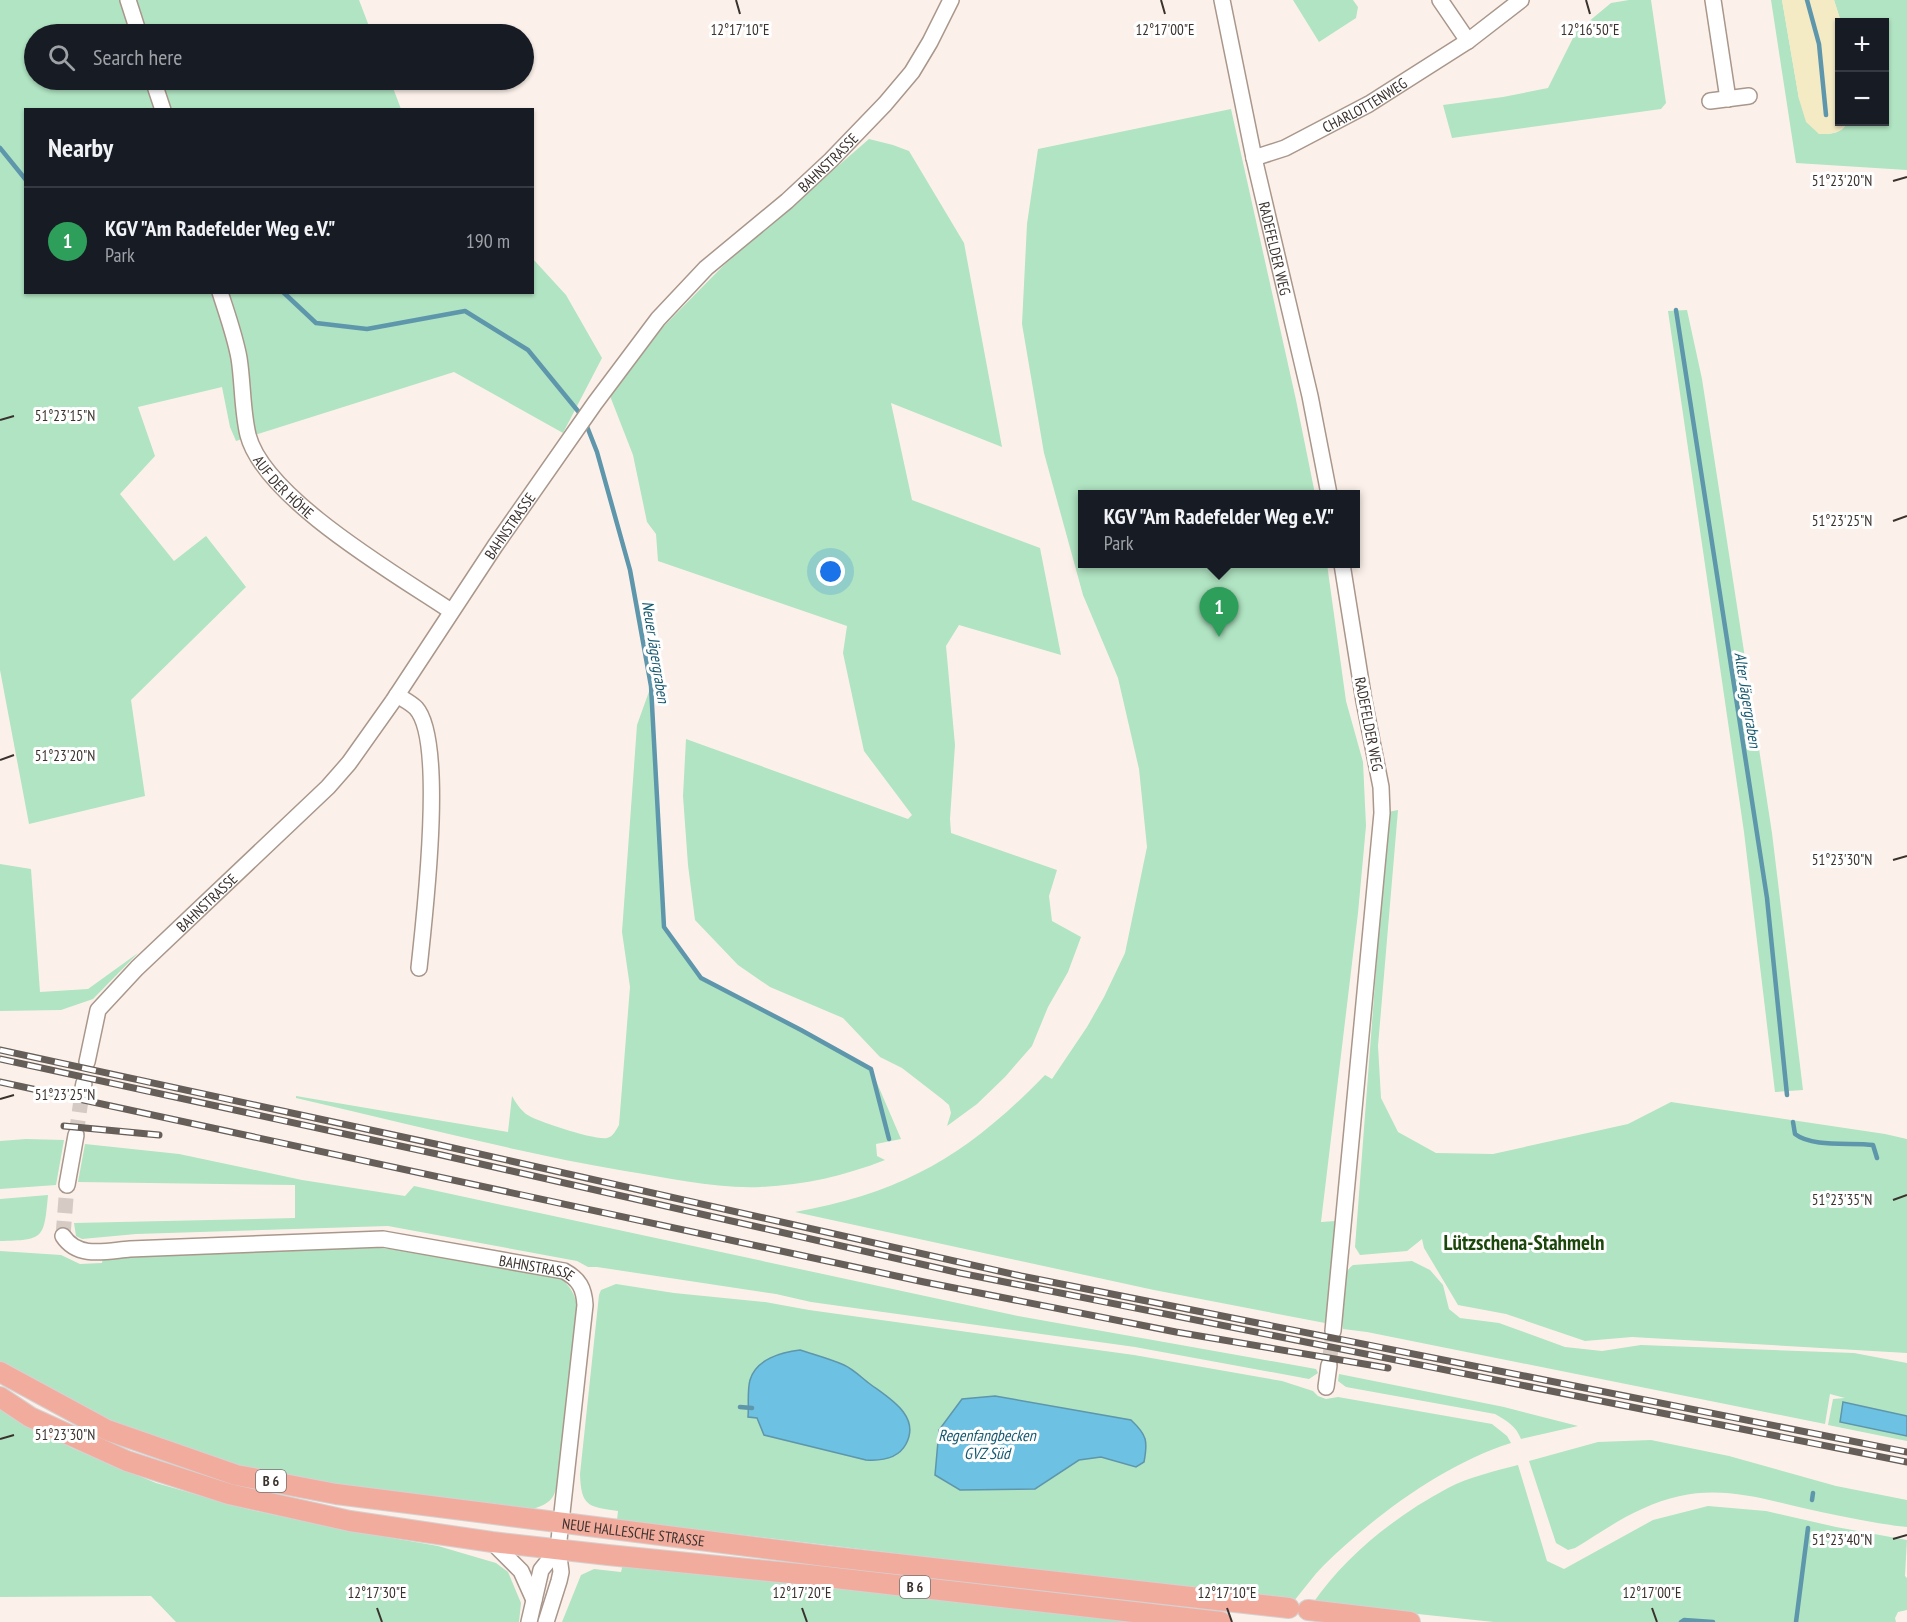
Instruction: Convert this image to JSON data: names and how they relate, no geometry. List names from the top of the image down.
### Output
{
  "streets": {
    "main road": ["B 6", "NEUE HALLESCHE STRASSE"],
    "street": [
      "CHARLOTTENWEG",
      "BAHNSTRASSE",
      "RADEFELDER WEG",
      "AUF DER HÖHE"
    ]
  },
  "crossings": [
    ["CHARLOTTENWEG", "RADEFELDER WEG"],
    ["BAHNSTRASSE", "AUF DER HÖHE"],
    ["BAHNSTRASSE", "NEUE HALLESCHE STRASSE"]
  ],
  "districts": ["Lützschena-Stahmeln"],
  "water": ["Neuer Jägergraben", "Alter Jägergraben", "Regenfangbecken GVZ Süd"],
  "page": {
    "map_buttons": ["+", "−"],
    "search": "Search here",
    "heading": "Nearby",
    "list": [
      {
        "mark": "1",
        "name": "KGV \"Am Radefelder Weg e.V.\"",
        "note": "Park",
        "value": "190 m"
      }
    ],
    "popup": ["KGV \"Am Radefelder Weg e.V.\"", "Park"],
    "pins": "1"
  },
  "coordinates": [
    "12°17'10\"E",
    "12°17'00\"E",
    "12°16'50\"E",
    "51°23'20\"N",
    "51°23'15\"N",
    "51°23'25\"N",
    "51°23'30\"N",
    "51°23'35\"N",
    "51°23'40\"N",
    "12°17'30\"E",
    "12°17'20\"E"
  ]
}
